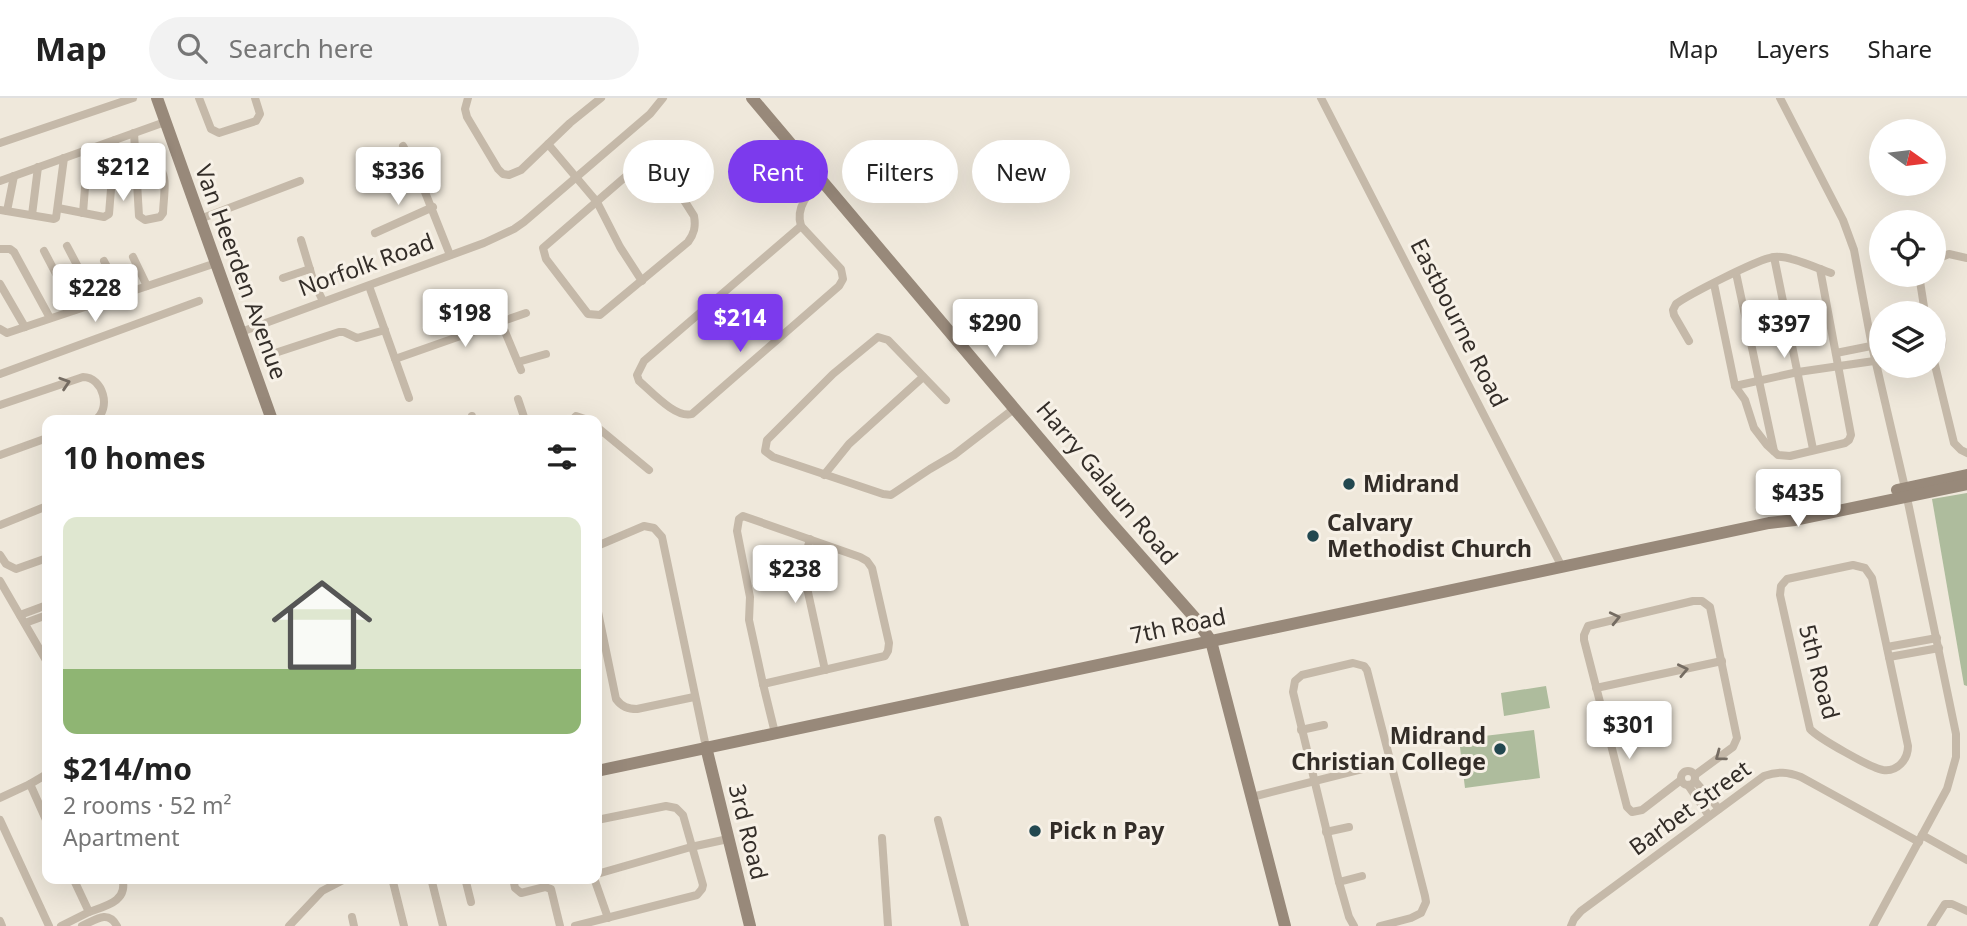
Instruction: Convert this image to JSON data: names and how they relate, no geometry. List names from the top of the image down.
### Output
{
  "streets": {
    "street": [
      "Norfolk Road",
      "Van Heerden Avenue",
      "Eastbourne Road",
      "Harry Galaun Road",
      "7th Road",
      "5th Road",
      "Barbet Street",
      "3rd Road"
    ]
  },
  "crossings": [
    ["Norfolk Road", "Van Heerden Avenue"],
    ["Eastbourne Road", "7th Road"],
    ["Harry Galaun Road", "7th Road"],
    ["7th Road", "3rd Road"]
  ],
  "places": [
    "Midrand",
    "Calvary Methodist Church",
    "Midrand Christian College",
    "Pick n Pay"
  ],
  "north": "right",
  "page": {
    "header": "Map",
    "search": "Search here",
    "nav": ["Map", "Layers", "Share"],
    "chip": [
      "Buy",
      "Rent",
      "Filters",
      "New"
    ],
    "price": [
      "$212",
      "$336",
      "$228",
      "$198",
      "$214",
      "$290",
      "$397",
      "$435",
      "$238",
      "$301"
    ],
    "heading": "10 homes",
    "list": [
      {
        "name": "$214/mo",
        "note": "2 rooms · 52 m² · Apartment"
      }
    ]
  }
}
